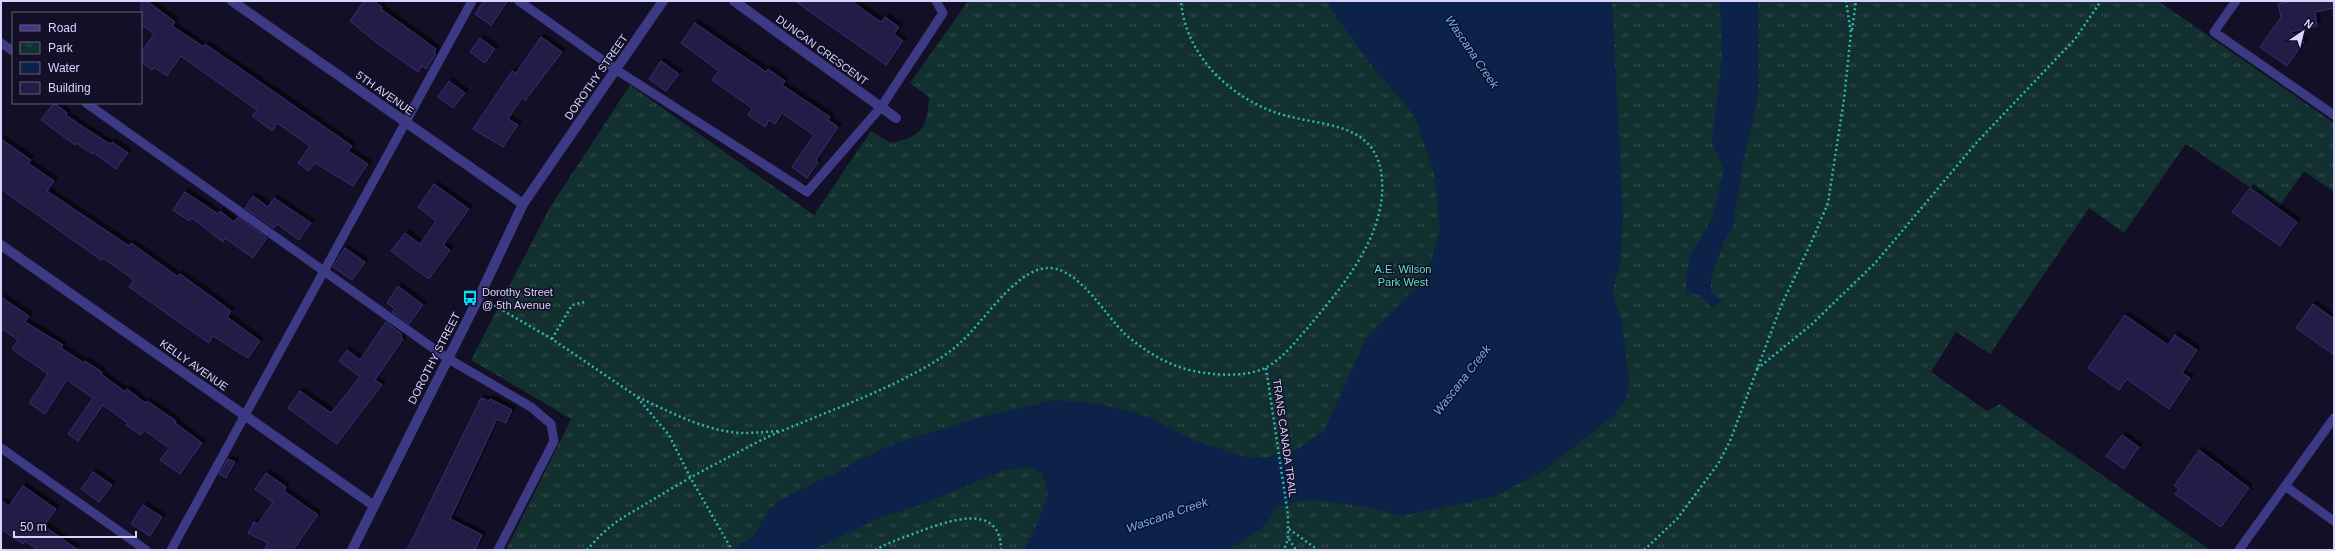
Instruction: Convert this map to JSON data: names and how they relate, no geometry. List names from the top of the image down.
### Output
{
  "streets": {
    "street": [
      "DUNCAN CRESCENT",
      "DOROTHY STREET",
      "5TH AVENUE",
      "KELLY AVENUE"
    ],
    "path": ["TRANS CANADA TRAIL"]
  },
  "crossings": [
    ["DOROTHY STREET", "5TH AVENUE"],
    ["DOROTHY STREET", "KELLY AVENUE"]
  ],
  "water": ["Wascana Creek"],
  "parks": ["A.E. Wilson Park West"],
  "places": {
    "bus stop": ["Dorothy Street @ 5th Avenue"]
  },
  "legend": [
    "Road",
    "Park",
    "Water",
    "Building"
  ],
  "scale_bar": "50 m",
  "north": "top right"
}
